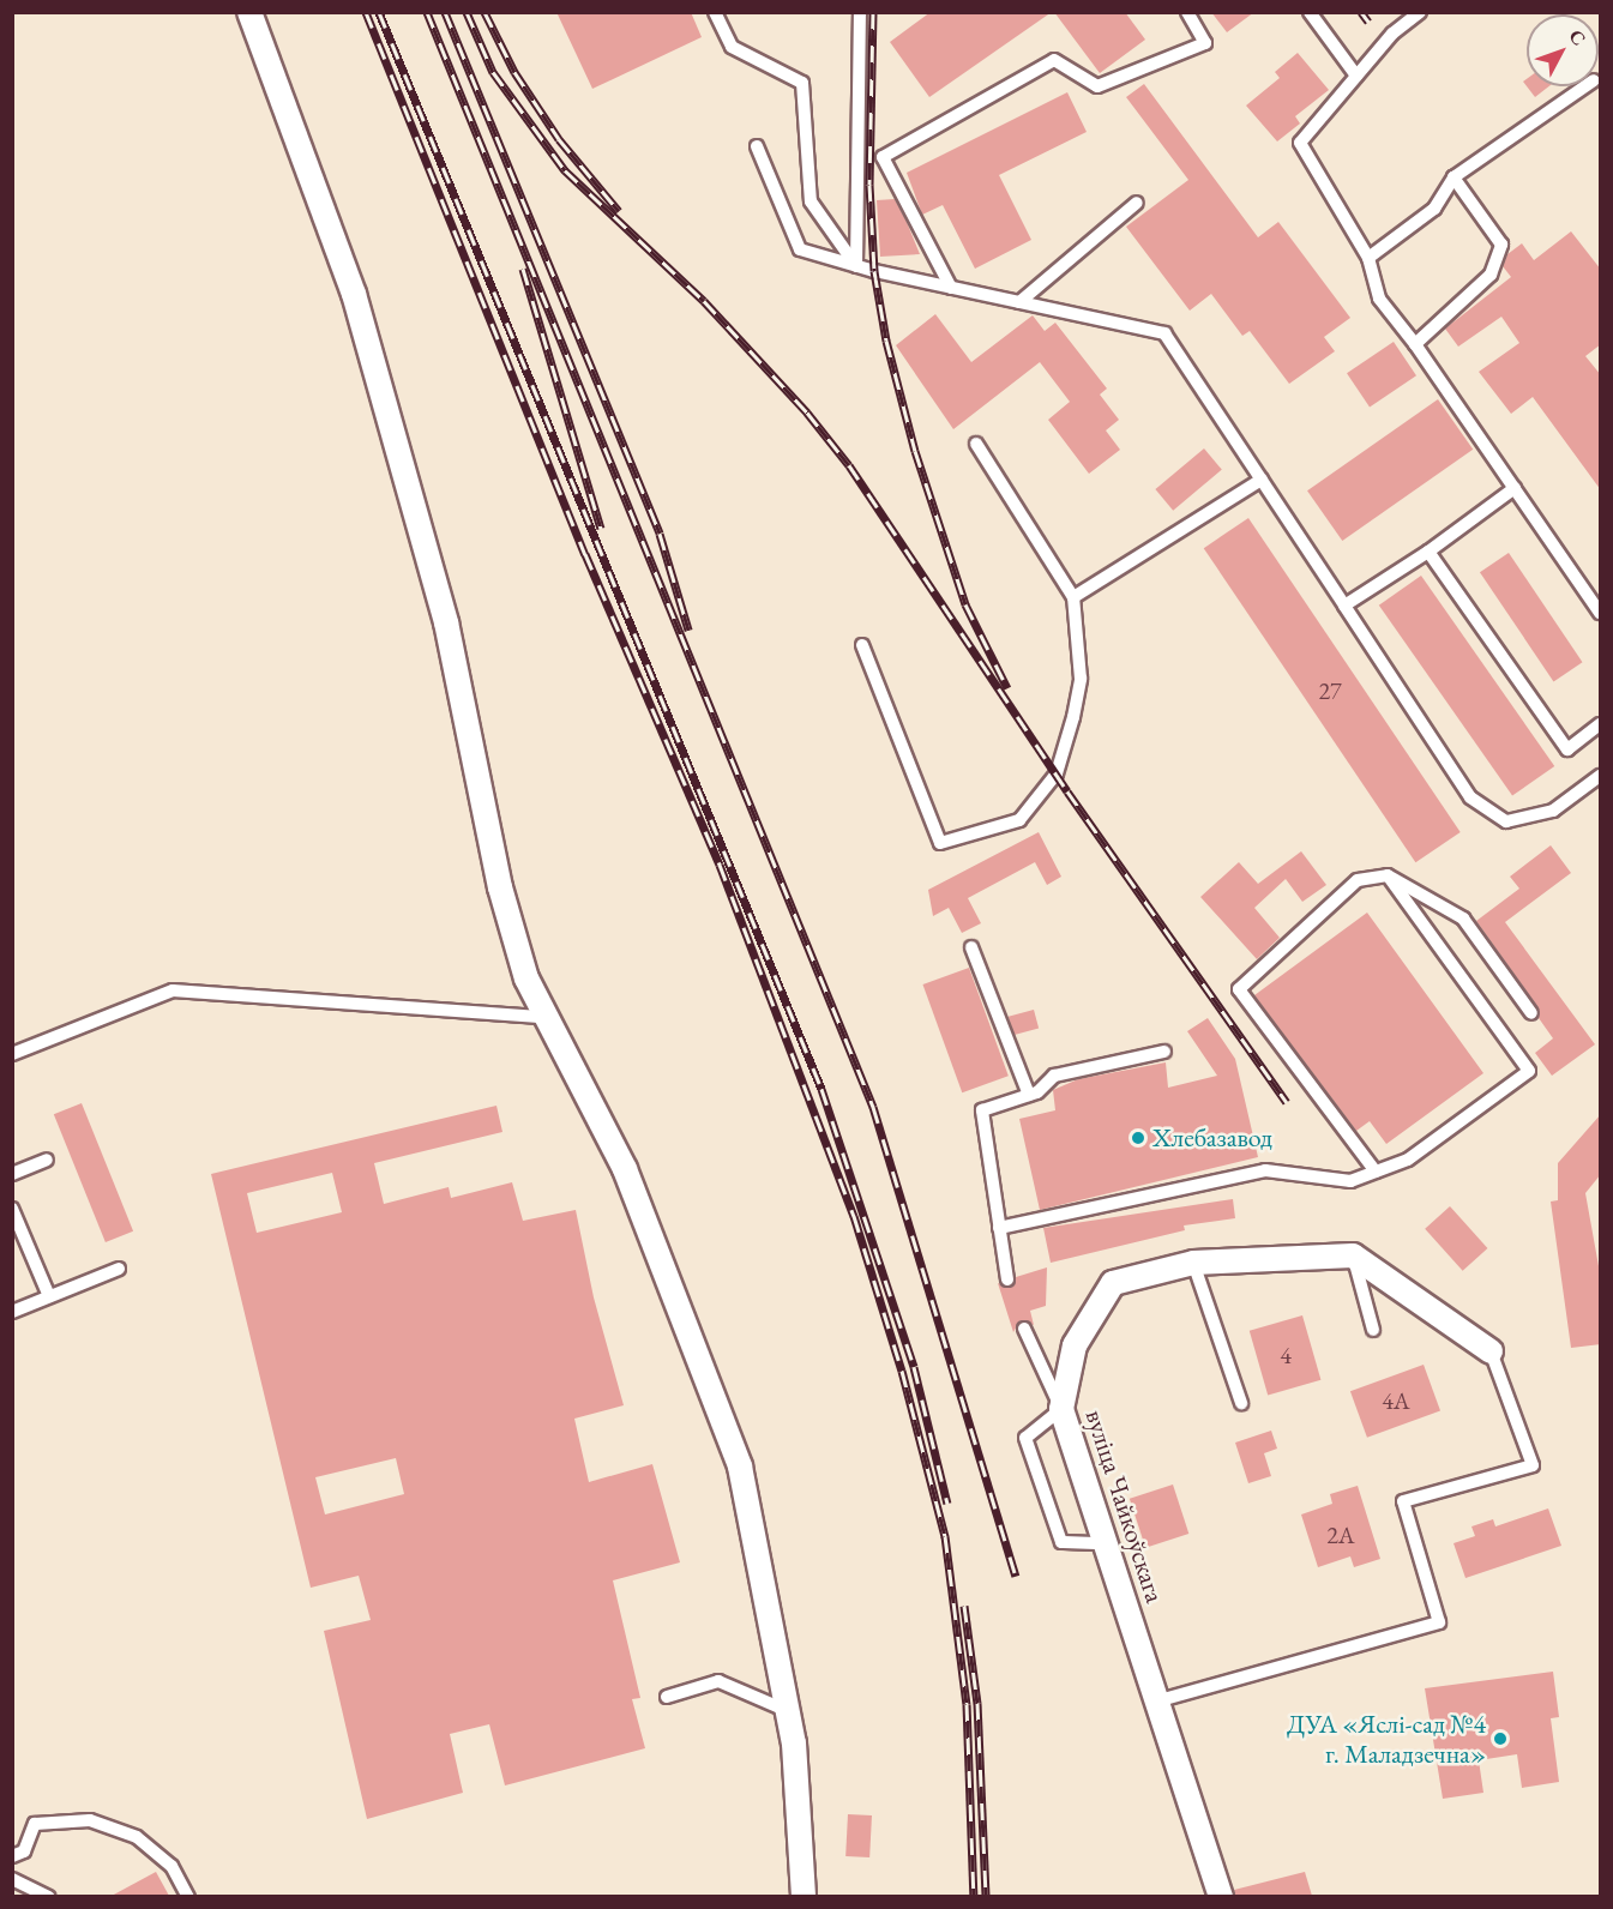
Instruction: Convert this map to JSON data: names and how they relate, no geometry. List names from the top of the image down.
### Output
{
  "streets": {
    "street": ["вуліца Чайкоўскага"]
  },
  "places": ["Хлебазавод", "ДУА «Яслі-сад №4 г. Маладзечна»"],
  "house_numbers": [
    "27",
    "4",
    "4А",
    "2А"
  ],
  "north": "top right"
}
